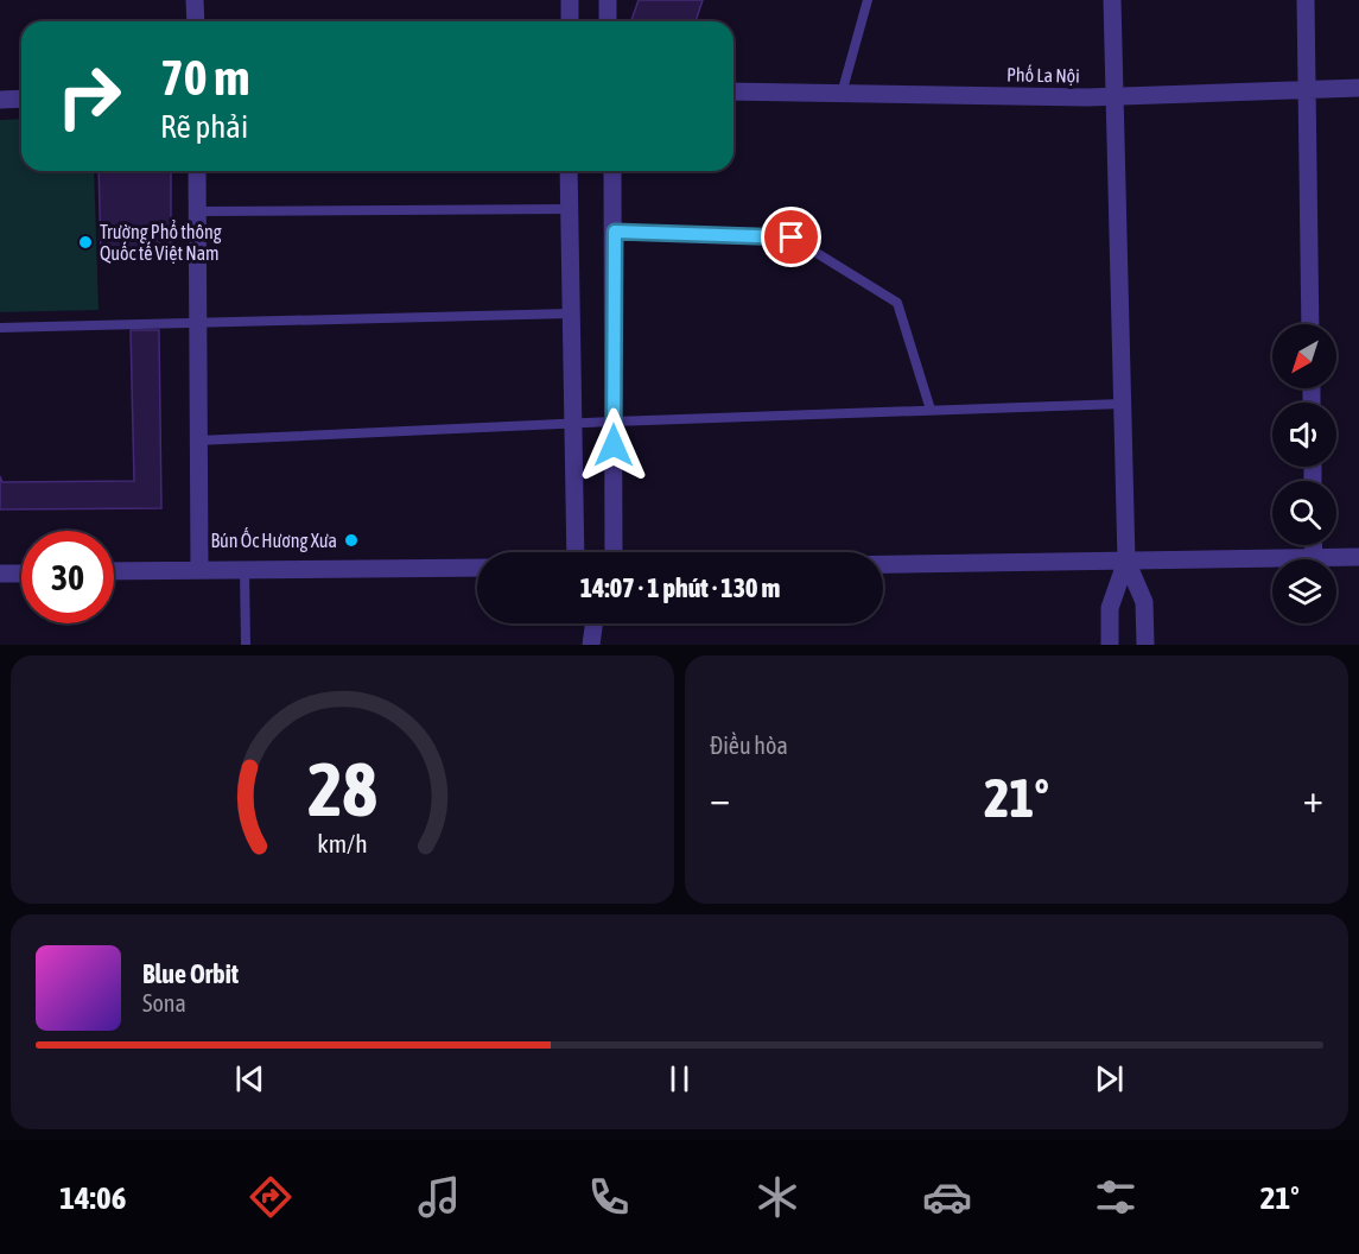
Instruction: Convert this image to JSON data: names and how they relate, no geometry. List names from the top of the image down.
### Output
{
  "streets": {
    "street": ["Phố La Nội"]
  },
  "places": ["Trường Phổ thông Quốc tế Việt Nam", "Bún Ốc Hương Xưa"],
  "north": "bottom left",
  "page": {
    "turn": ["70 m", "Rẽ phải"],
    "limit": "30",
    "trip": "14:07 · 1 phút · 130 m",
    "tile": "Điều hòa",
    "heat": ["−", "21°", "+"],
    "song": ["Blue Orbit", "Sona"],
    "tabs": ["14:06", "21°"],
    "gauge": ["28", "km/h"]
  }
}
